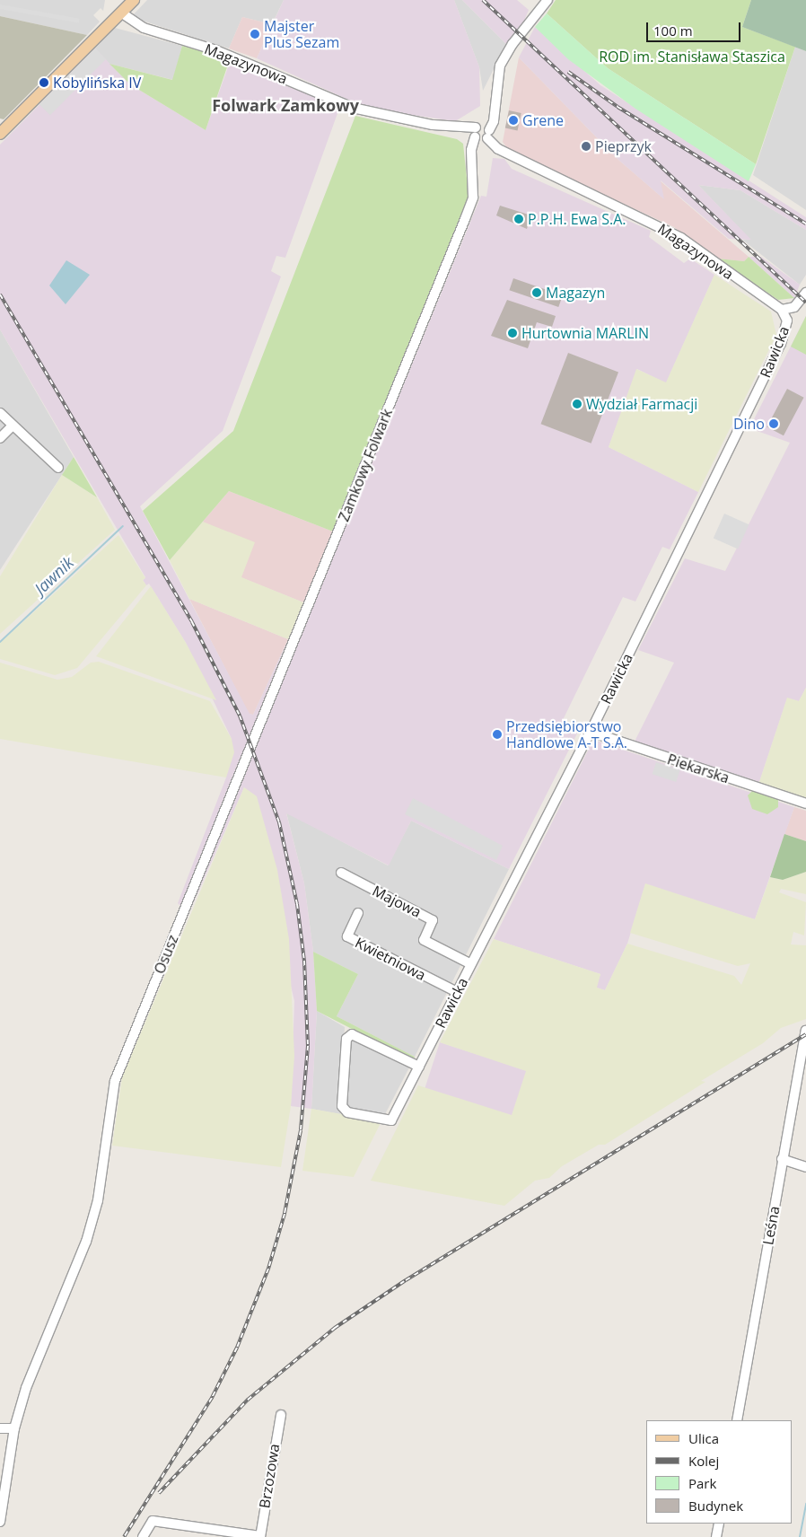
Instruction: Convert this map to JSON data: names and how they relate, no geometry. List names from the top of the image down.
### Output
{
  "streets": {
    "street": [
      "Magazynowa",
      "Rawicka",
      "Zamkowy Folwark",
      "Piekarska",
      "Majowa",
      "Osusz",
      "Kwietniowa",
      "Leśna",
      "Brzozowa"
    ]
  },
  "crossings": [
    ["Magazynowa", "Rawicka"],
    ["Magazynowa", "Zamkowy Folwark"],
    ["Rawicka", "Piekarska"],
    ["Rawicka", "Majowa"],
    ["Rawicka", "Kwietniowa"],
    ["Zamkowy Folwark", "Osusz"]
  ],
  "districts": ["Folwark Zamkowy"],
  "water": ["Jawnik"],
  "parks": ["ROD im. Stanisława Staszica"],
  "places": [
    "Majster Plus Sezam",
    "Kobylińska IV",
    "Grene",
    "Pieprzyk",
    "P.P.H. Ewa S.A.",
    "Magazyn",
    "Hurtownia MARLIN",
    "Wydział Farmacji",
    "Dino",
    "Przedsiębiorstwo Handlowe A-T S.A."
  ],
  "legend": [
    "Ulica",
    "Kolej",
    "Park",
    "Budynek"
  ],
  "scale_bar": "100 m"
}
